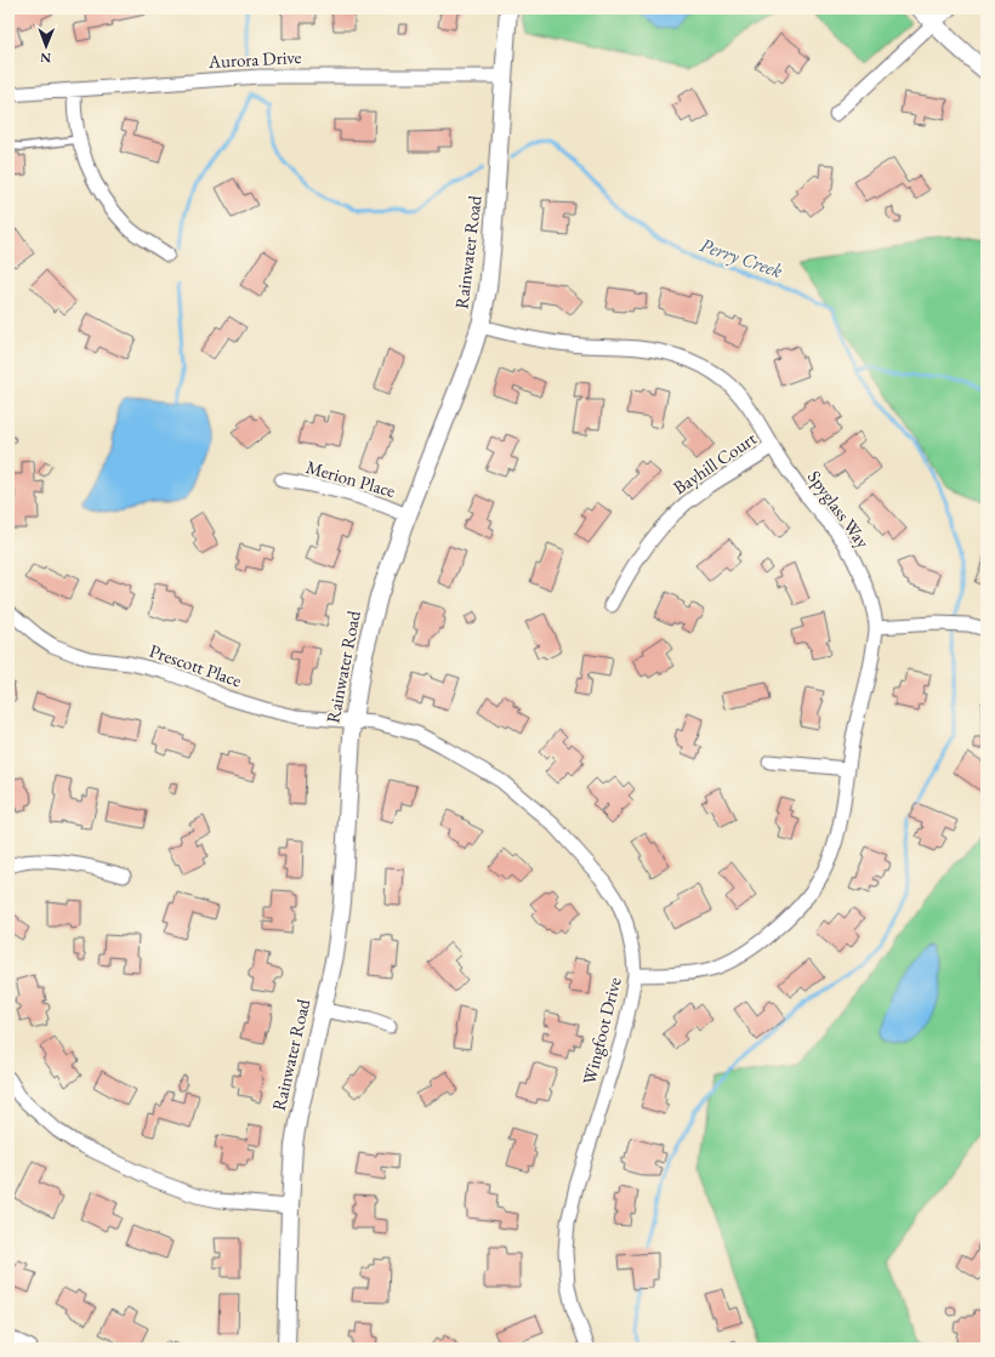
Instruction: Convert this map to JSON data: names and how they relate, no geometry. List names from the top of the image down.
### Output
{
  "streets": {
    "street": [
      "Aurora Drive",
      "Rainwater Road",
      "Bayhill Court",
      "Merion Place",
      "Spyglass Way",
      "Prescott Place",
      "Wingfoot Drive"
    ]
  },
  "crossings": [
    ["Aurora Drive", "Rainwater Road"],
    ["Rainwater Road", "Merion Place"],
    ["Rainwater Road", "Spyglass Way"],
    ["Rainwater Road", "Prescott Place"],
    ["Rainwater Road", "Wingfoot Drive"],
    ["Bayhill Court", "Spyglass Way"],
    ["Spyglass Way", "Wingfoot Drive"],
    ["Prescott Place", "Wingfoot Drive"]
  ],
  "water": ["Perry Creek"],
  "north": "bottom"
}
